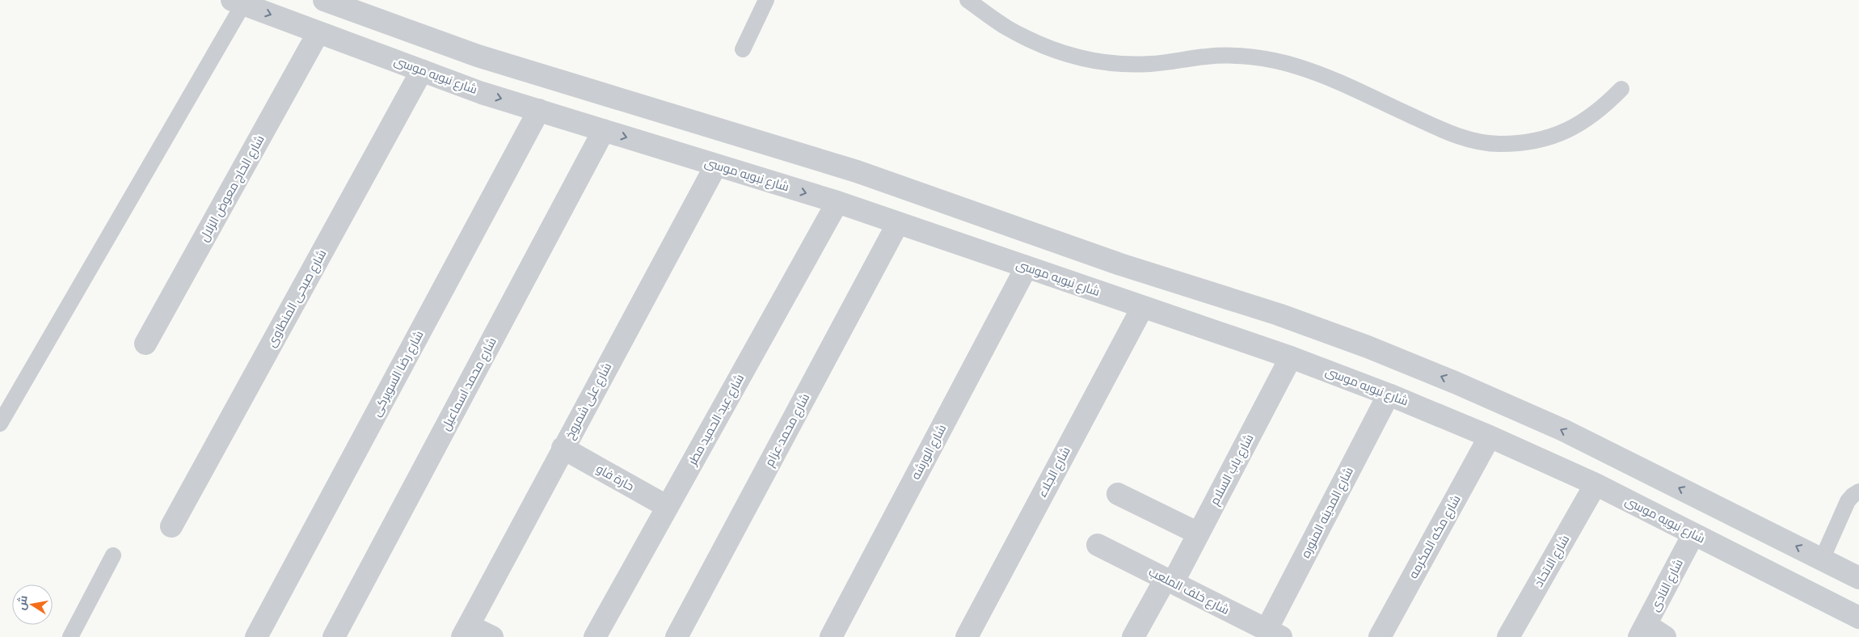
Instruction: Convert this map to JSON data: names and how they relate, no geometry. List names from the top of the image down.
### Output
{
  "streets": {
    "street": [
      "شارع نبويه موسى",
      "شارع الحاج معوض الزلال",
      "شارع صبحى المنطاوى",
      "شارع رضا السويركى",
      "شارع محمد اسماعيل",
      "شارع على شمروخ",
      "شارع عبد الحميد مطر",
      "شارع محمد عزام",
      "شارع الورشه",
      "شارع باب السلام",
      "شارع الجلاء",
      "حارة فاو",
      "شارع المدينه المنوره",
      "شارع مكه المكرمه",
      "شارع الاتحاد",
      "شارع النادى",
      "شارع خلف الملعب"
    ]
  },
  "crossings": [
    ["شارع نبويه موسى", "شارع الحاج معوض الزلال"],
    ["شارع نبويه موسى", "شارع صبحى المنطاوى"],
    ["شارع نبويه موسى", "شارع رضا السويركى"],
    ["شارع نبويه موسى", "شارع محمد اسماعيل"],
    ["شارع نبويه موسى", "شارع على شمروخ"],
    ["شارع نبويه موسى", "شارع عبد الحميد مطر"],
    ["شارع نبويه موسى", "شارع محمد عزام"],
    ["شارع نبويه موسى", "شارع الورشه"],
    ["شارع نبويه موسى", "شارع باب السلام"],
    ["شارع نبويه موسى", "شارع الجلاء"],
    ["شارع نبويه موسى", "شارع المدينه المنوره"],
    ["شارع نبويه موسى", "شارع مكه المكرمه"],
    ["شارع نبويه موسى", "شارع الاتحاد"],
    ["شارع نبويه موسى", "شارع النادى"],
    ["شارع على شمروخ", "حارة فاو"],
    ["شارع عبد الحميد مطر", "حارة فاو"],
    ["شارع باب السلام", "شارع خلف الملعب"],
    ["شارع المدينه المنوره", "شارع خلف الملعب"]
  ],
  "north": "left"
}
